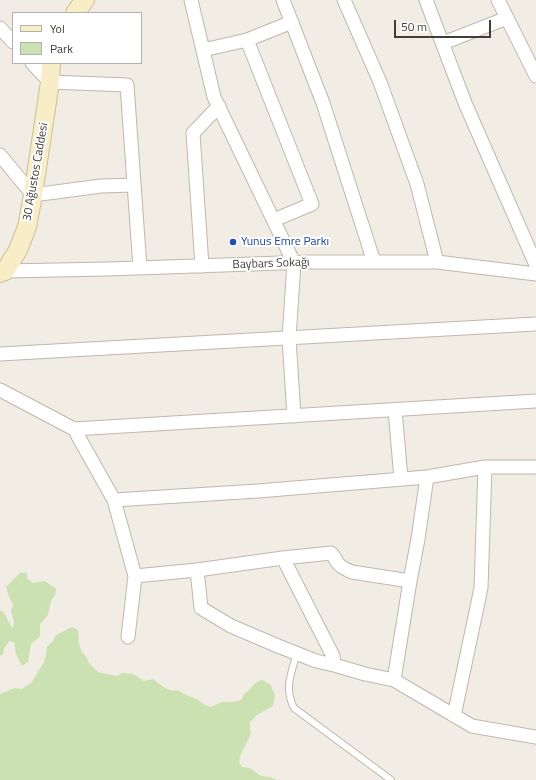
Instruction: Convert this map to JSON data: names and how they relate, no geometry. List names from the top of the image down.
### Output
{
  "streets": {
    "main road": ["30 Ağustos Caddesi"],
    "street": ["Baybars Sokağı"]
  },
  "crossings": [
    ["30 Ağustos Caddesi", "Baybars Sokağı"]
  ],
  "places": ["Yunus Emre Parkı"],
  "legend": ["Yol", "Park"],
  "scale_bar": "50 m"
}
